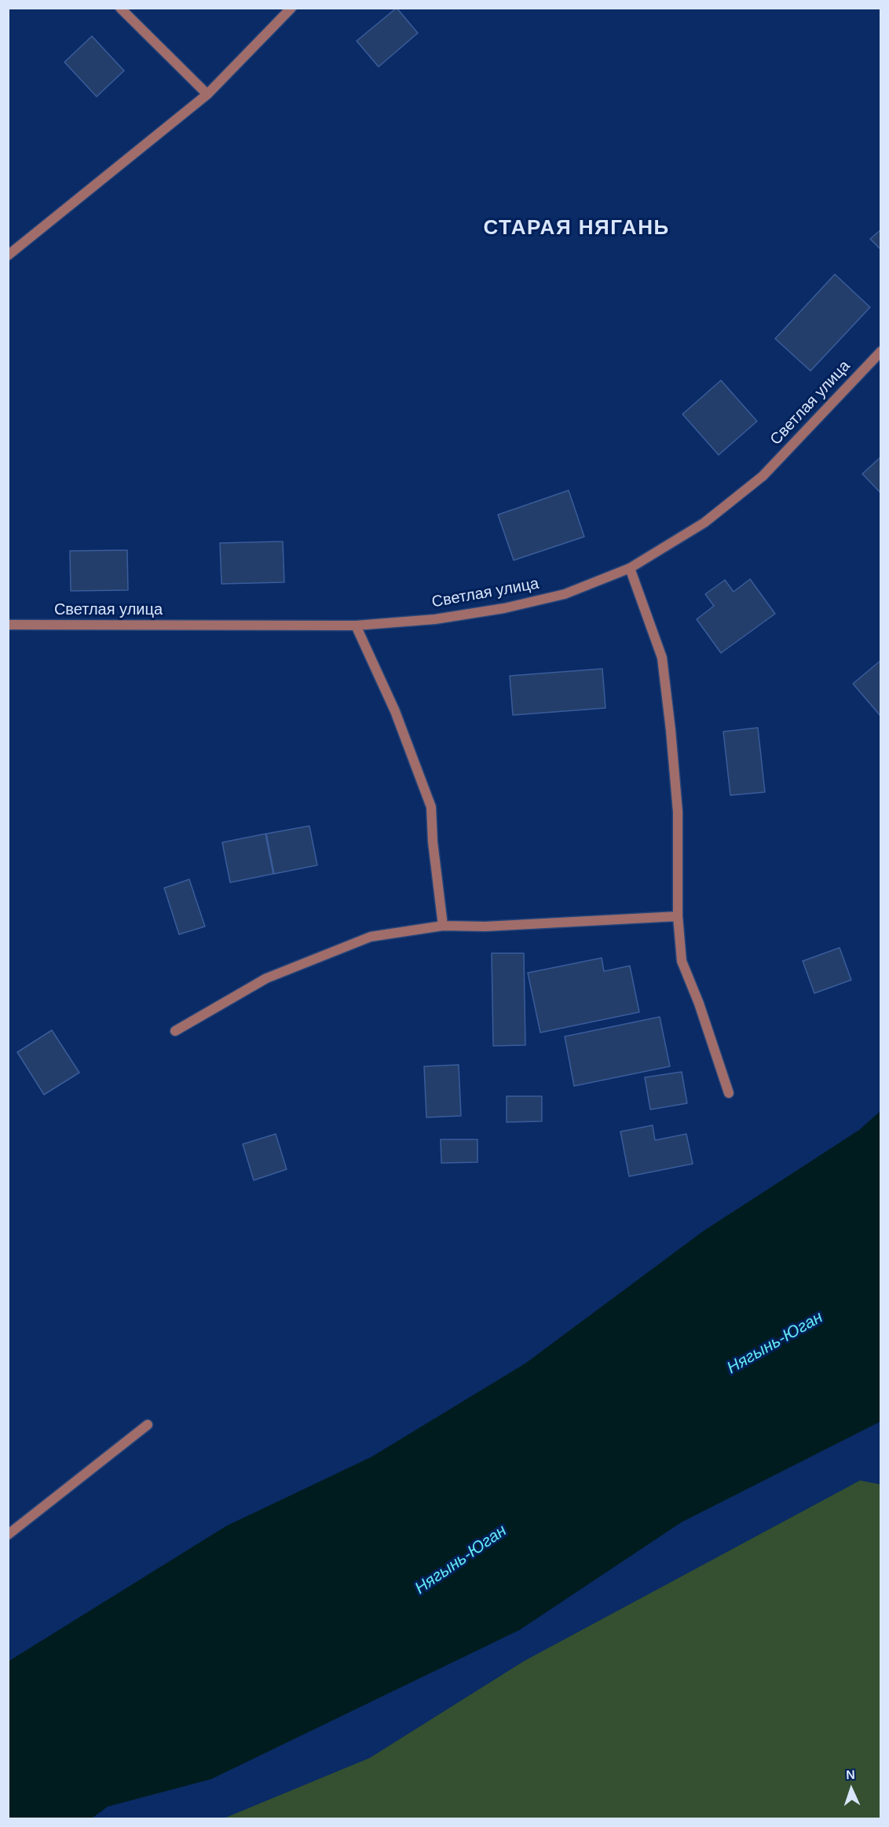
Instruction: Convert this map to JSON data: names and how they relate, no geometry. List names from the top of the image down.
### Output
{
  "streets": {
    "street": ["Светлая улица"]
  },
  "districts": ["СТАРАЯ НЯГАНЬ"],
  "water": ["Нягынь-Юган"],
  "north": "top"
}
